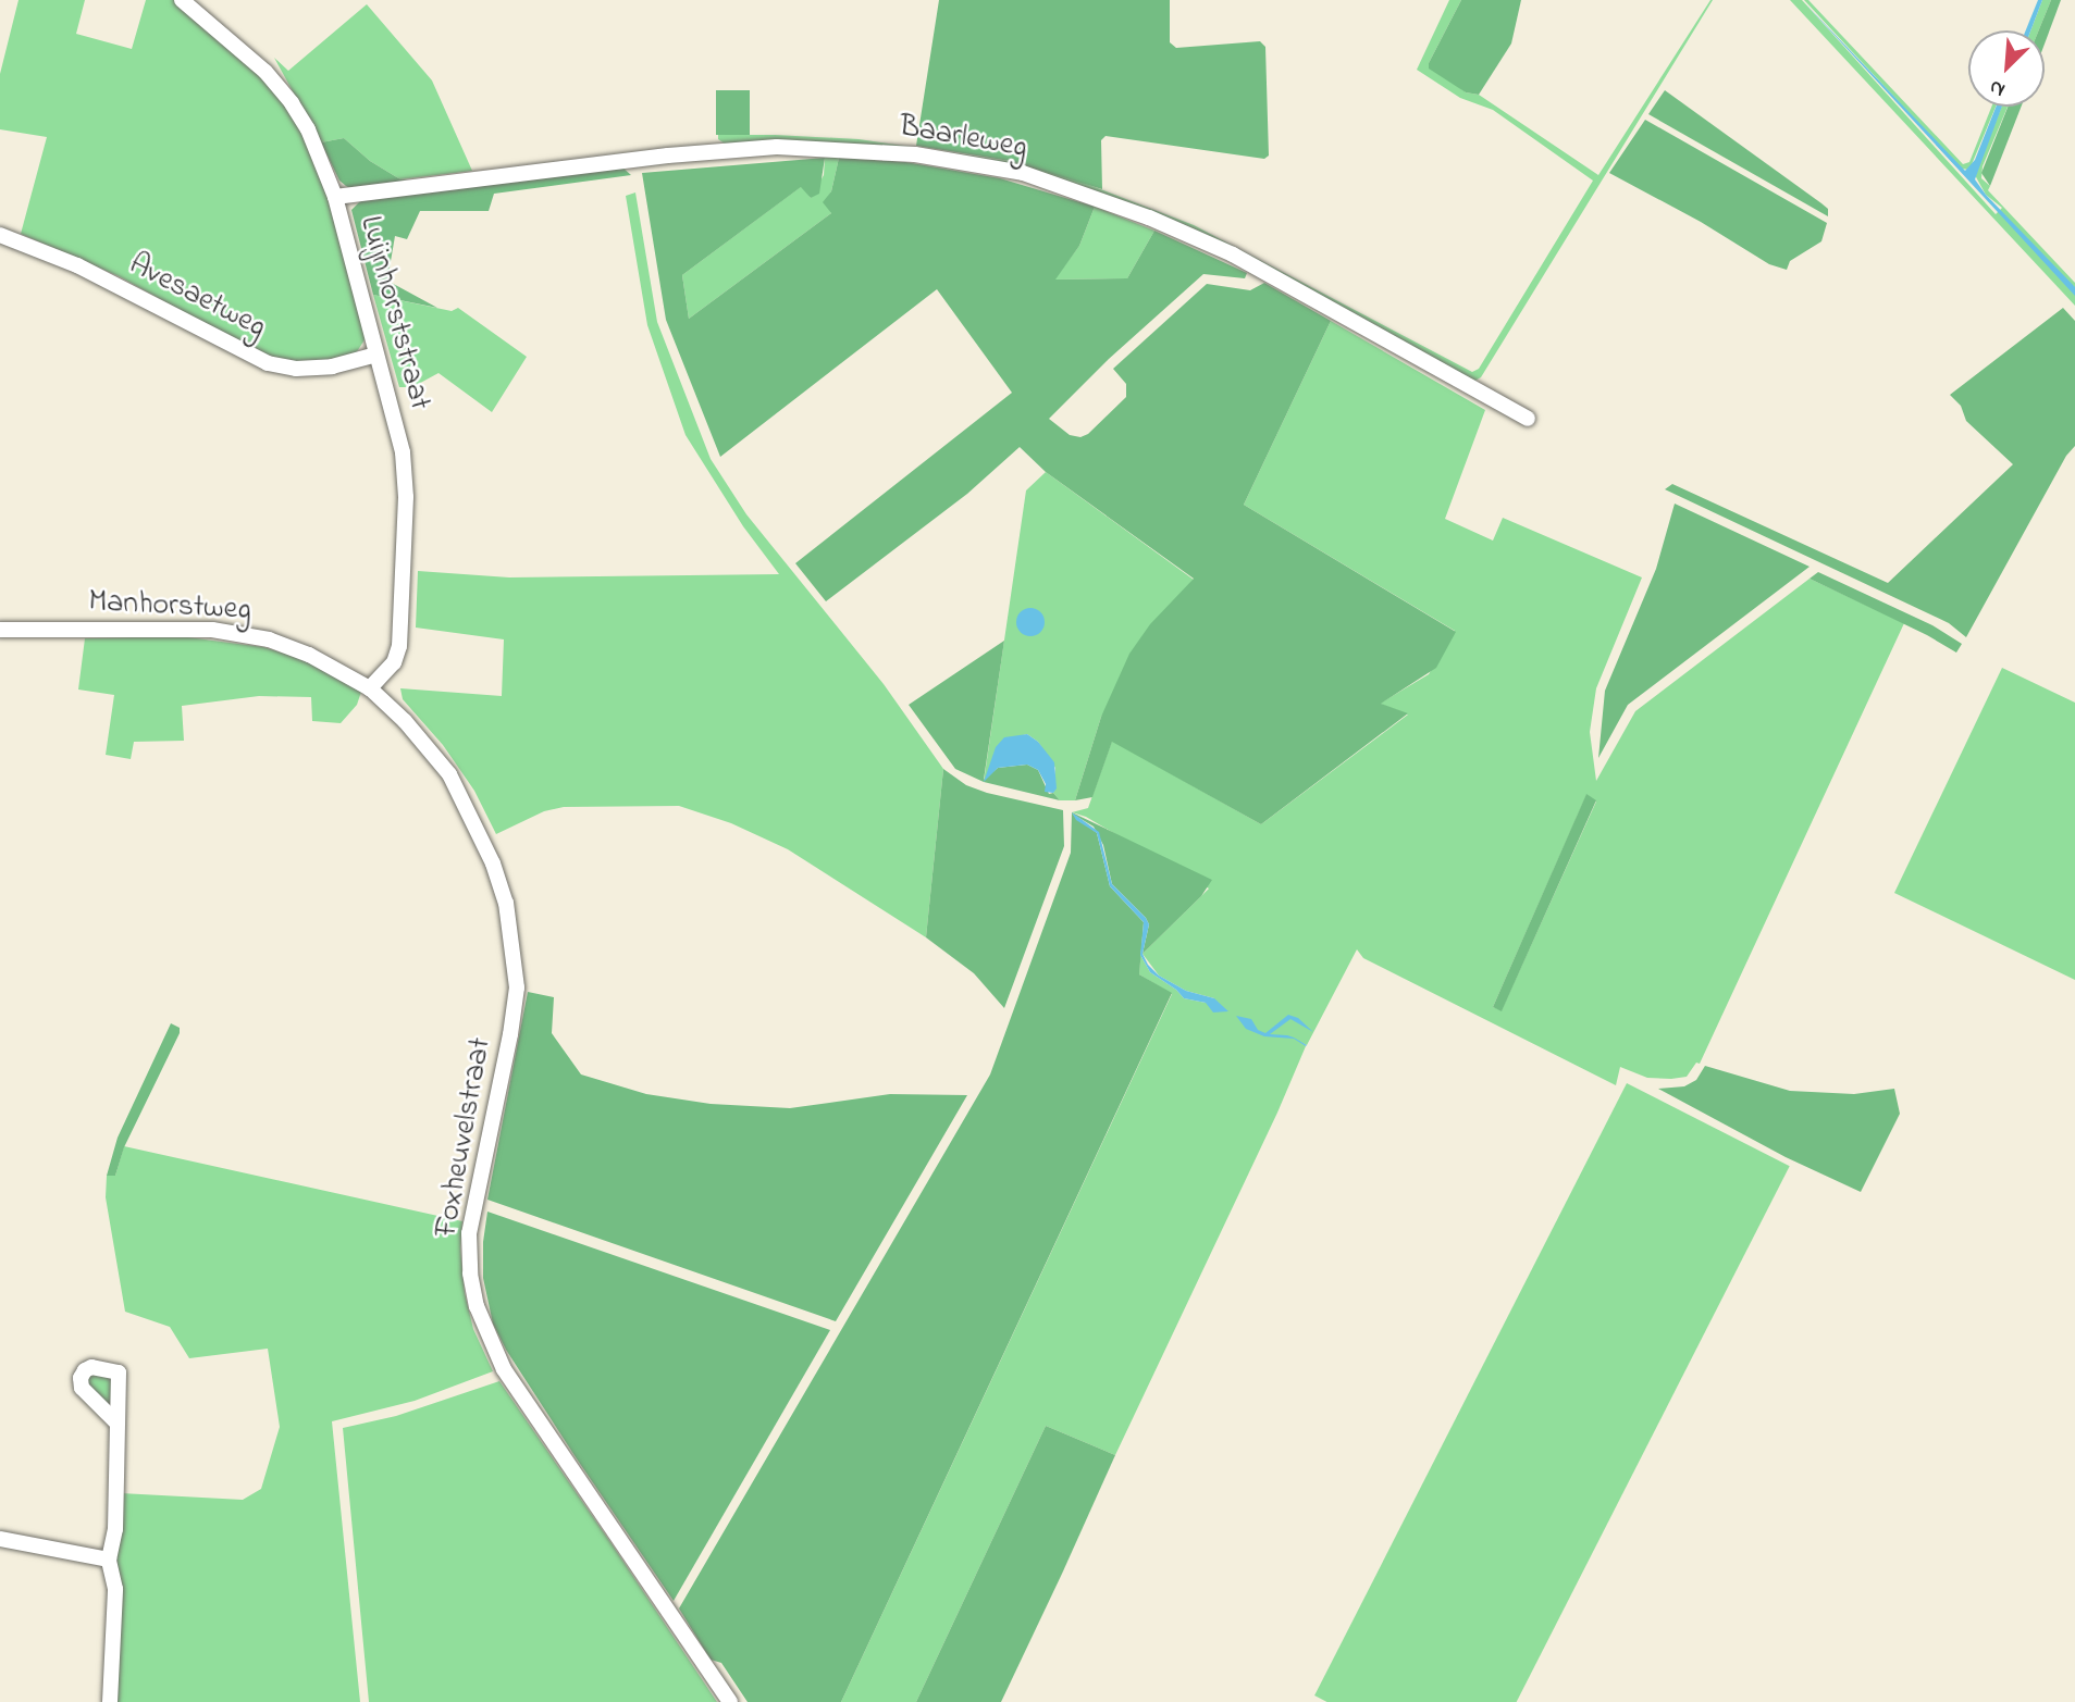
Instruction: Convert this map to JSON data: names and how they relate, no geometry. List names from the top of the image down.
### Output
{
  "streets": {
    "street": [
      "Baarleweg",
      "Avesaetweg",
      "Luijnhorststraat",
      "Manhorstweg",
      "Foxheuvelstraat"
    ]
  },
  "crossings": [
    ["Baarleweg", "Luijnhorststraat"],
    ["Avesaetweg", "Luijnhorststraat"],
    ["Luijnhorststraat", "Manhorstweg"],
    ["Luijnhorststraat", "Foxheuvelstraat"],
    ["Manhorstweg", "Foxheuvelstraat"]
  ],
  "north": "bottom left"
}
